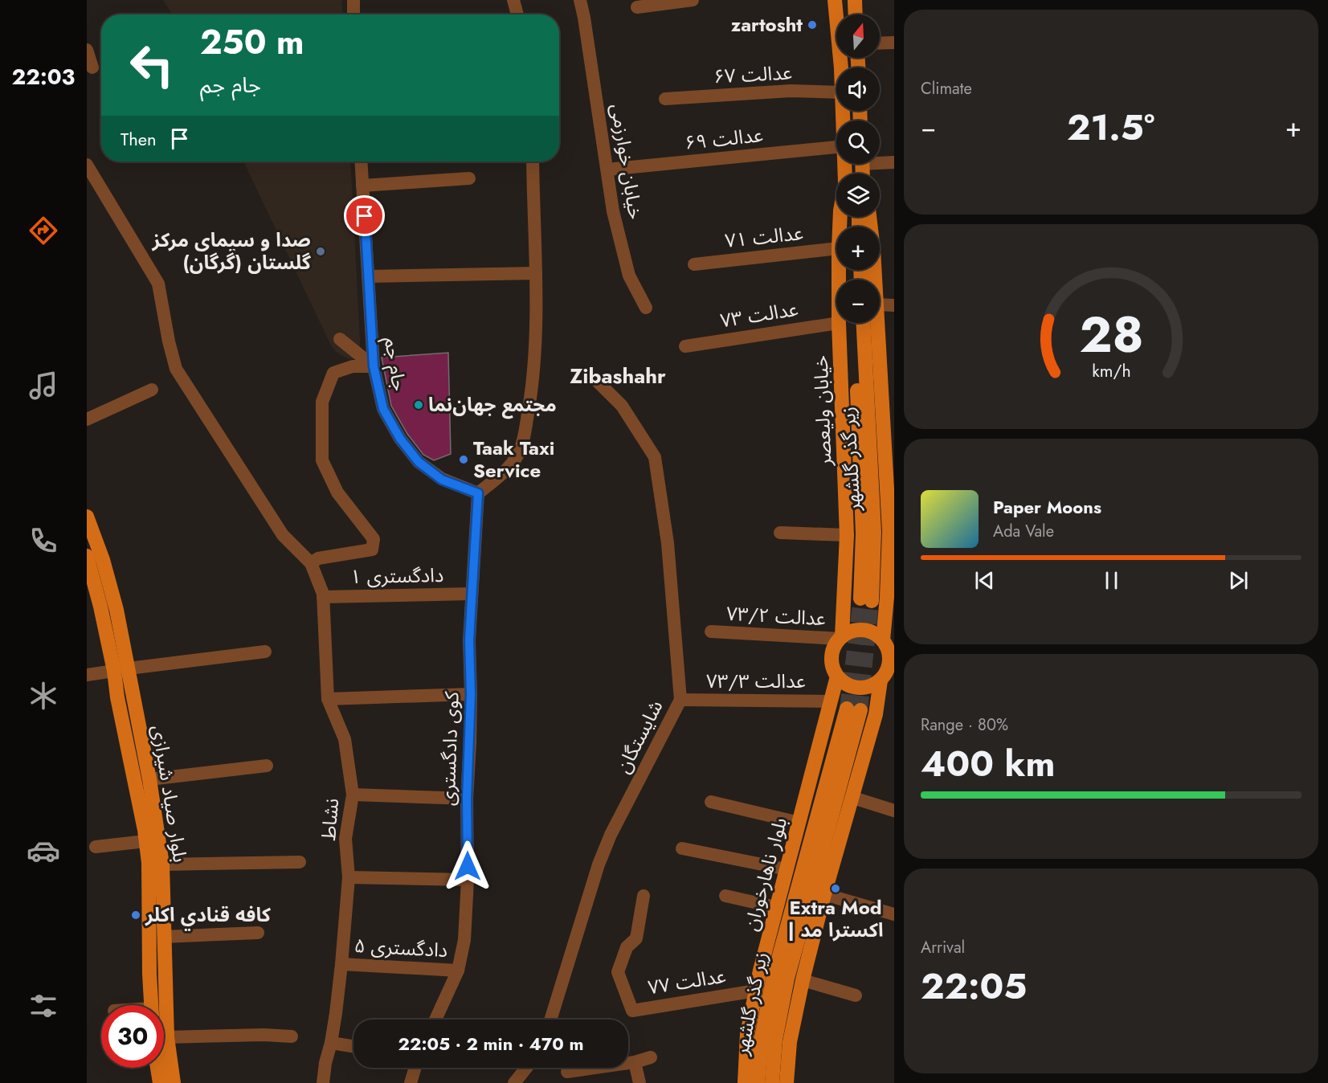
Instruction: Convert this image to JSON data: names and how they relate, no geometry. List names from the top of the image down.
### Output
{
  "streets": {
    "main road": [
      "خیابان ولیعصر",
      "زیر گذر گلشهر",
      "بلوار صیاد شیرازی",
      "بلوار ناهارخوران"
    ],
    "street": [
      "عدالت ۶۷",
      "عدالت ۶۹",
      "خیابان خوارزمی",
      "عدالت ۷۱",
      "عدالت ۷۳",
      "جام جم",
      "دادگستری ۱",
      "عدالت ۷۳/۲",
      "۷۳/۳ عدالت",
      "شایستگان",
      "کوی دادگستری",
      "نشاط",
      "دادگستری ۵",
      "عدالت ۷۷"
    ]
  },
  "crossings": [
    ["عدالت ۶۹", "خیابان خوارزمی"],
    ["عدالت ۷۳", "خیابان ولیعصر"],
    ["جام جم", "کوی دادگستری"],
    ["خیابان ولیعصر", "عدالت ۷۳/۲"],
    ["خیابان ولیعصر", "بلوار ناهارخوران"],
    ["دادگستری ۱", "کوی دادگستری"],
    ["دادگستری ۱", "نشاط"],
    ["عدالت ۷۳/۲", "بلوار ناهارخوران"],
    ["۷۳/۳ عدالت", "شایستگان"],
    ["۷۳/۳ عدالت", "بلوار ناهارخوران"],
    ["کوی دادگستری", "دادگستری ۵"],
    ["نشاط", "دادگستری ۵"],
    ["بلوار ناهارخوران", "عدالت ۷۷"]
  ],
  "districts": ["Zibashahr"],
  "places": [
    "zartosht",
    "صدا و سیمای مرکز گلستان (گرگان)",
    "مجتمع جهان‌نما",
    "Taak Taxi Service",
    "Extra Mod | اکسترا مد",
    "كافه قنادي اكلر"
  ],
  "north": "top",
  "page": {
    "tabs": "22:03",
    "tile": [
      "Climate",
      ["Range · 80%", "400 km"],
      ["Arrival", "22:05"]
    ],
    "map_buttons": ["+", "−"],
    "turn": ["250 m", "جام جم"],
    "heat": ["−", "21.5°", "+"],
    "then": "Then",
    "song": ["Paper Moons", "Ada Vale"],
    "limit": "30",
    "trip": "22:05 · 2 min · 470 m",
    "gauge": ["28", "km/h"]
  }
}
